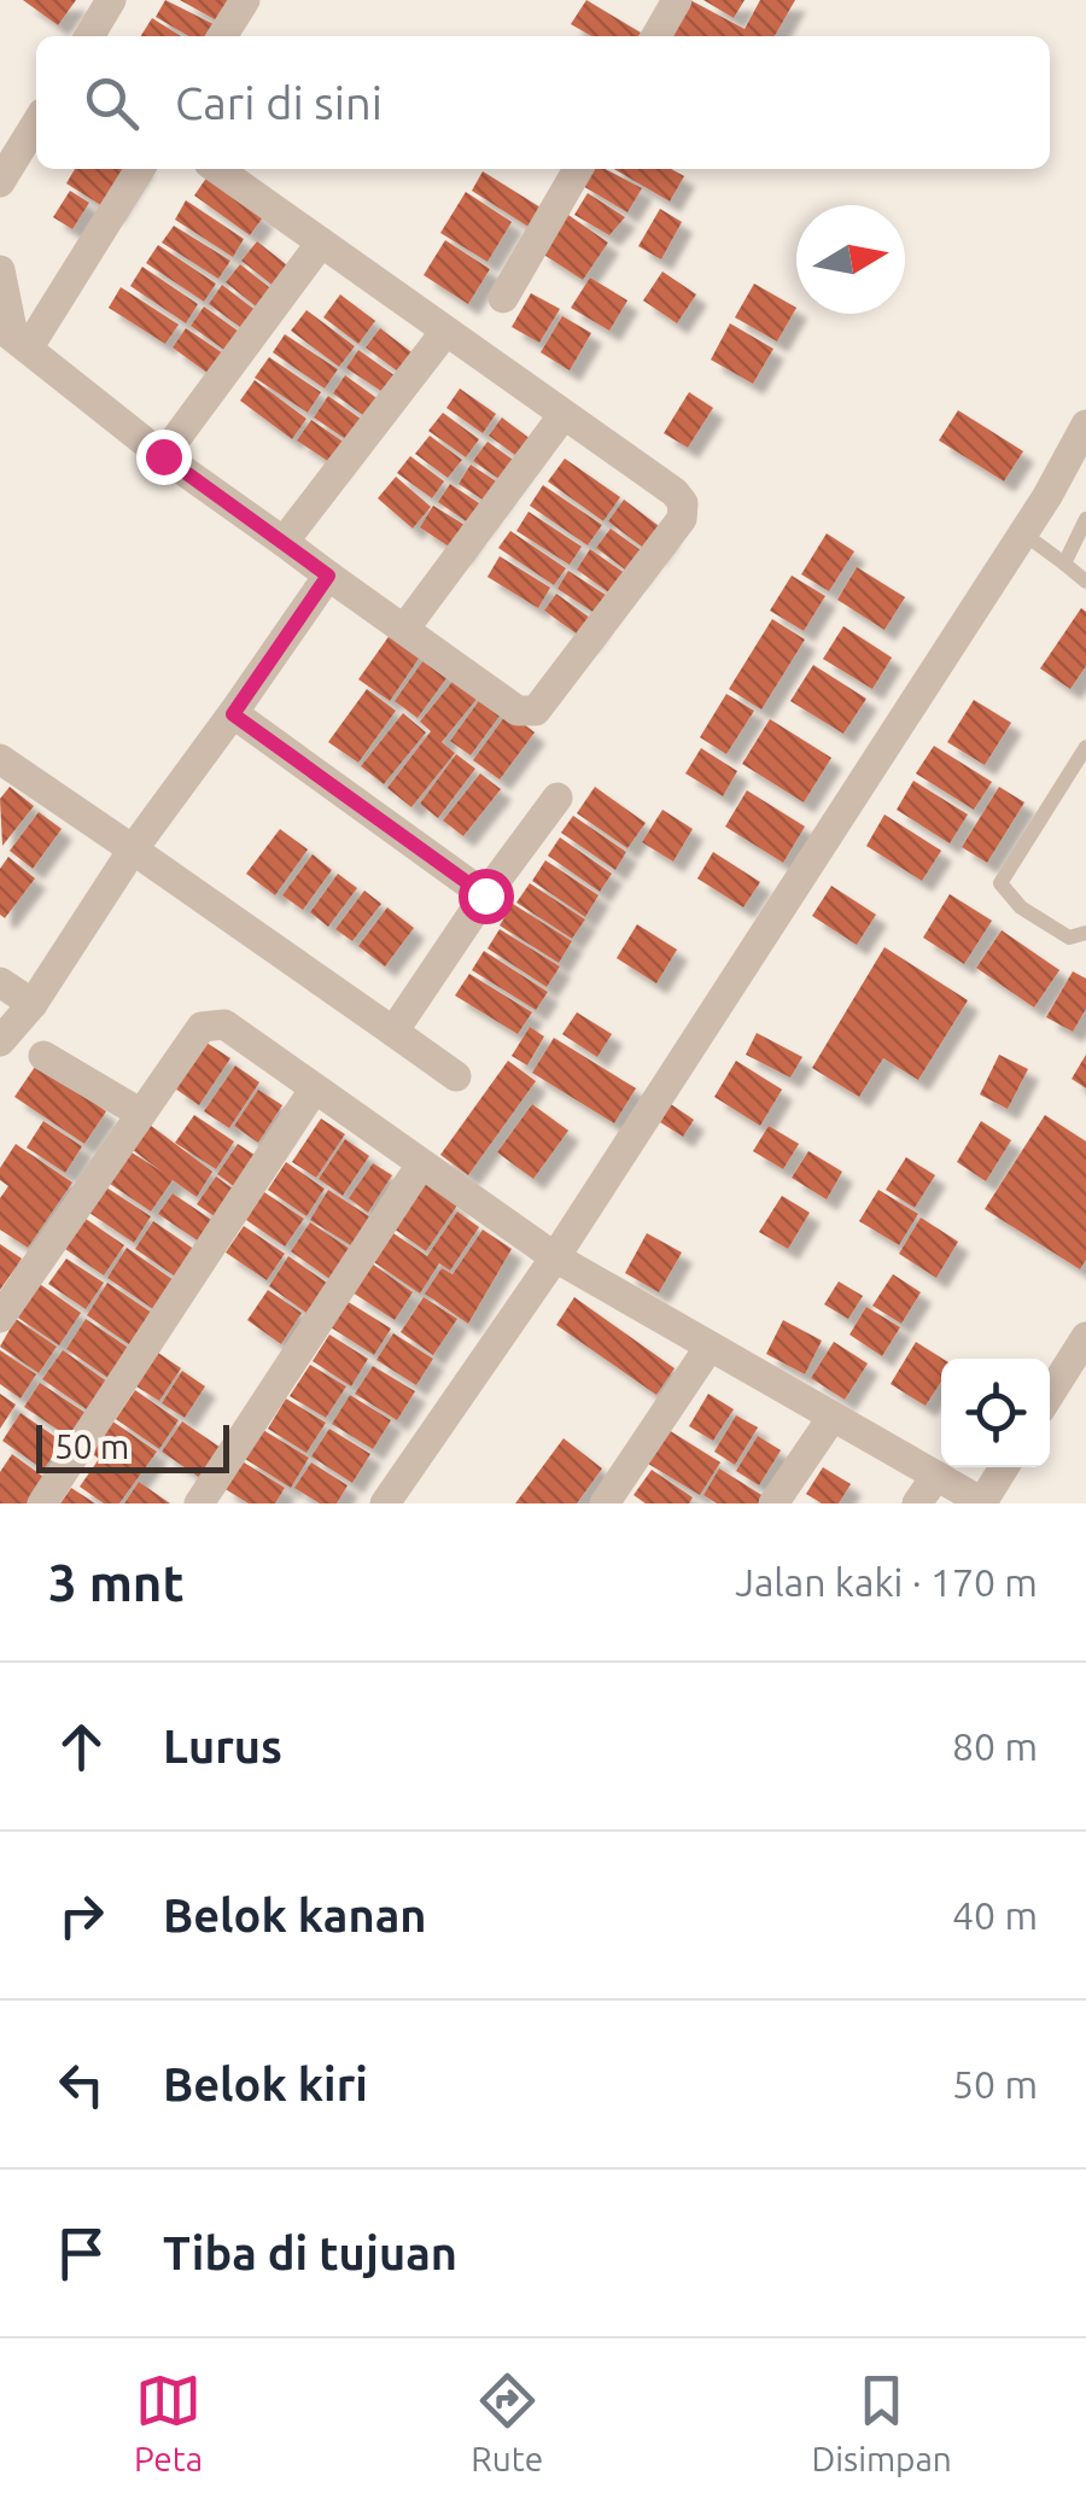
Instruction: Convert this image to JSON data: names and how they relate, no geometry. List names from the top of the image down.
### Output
{
  "scale_bar": "50 m",
  "north": "right",
  "page": {
    "search": "Cari di sini",
    "scale": "50 m",
    "heading": ["3 mnt", "Jalan kaki · 170 m"],
    "list": [
      ["Lurus", "80 m"],
      ["Belok kanan", "40 m"],
      ["Belok kiri", "50 m"],
      "Tiba di tujuan"
    ],
    "nav": ["Peta", "Rute", "Disimpan"]
  }
}
